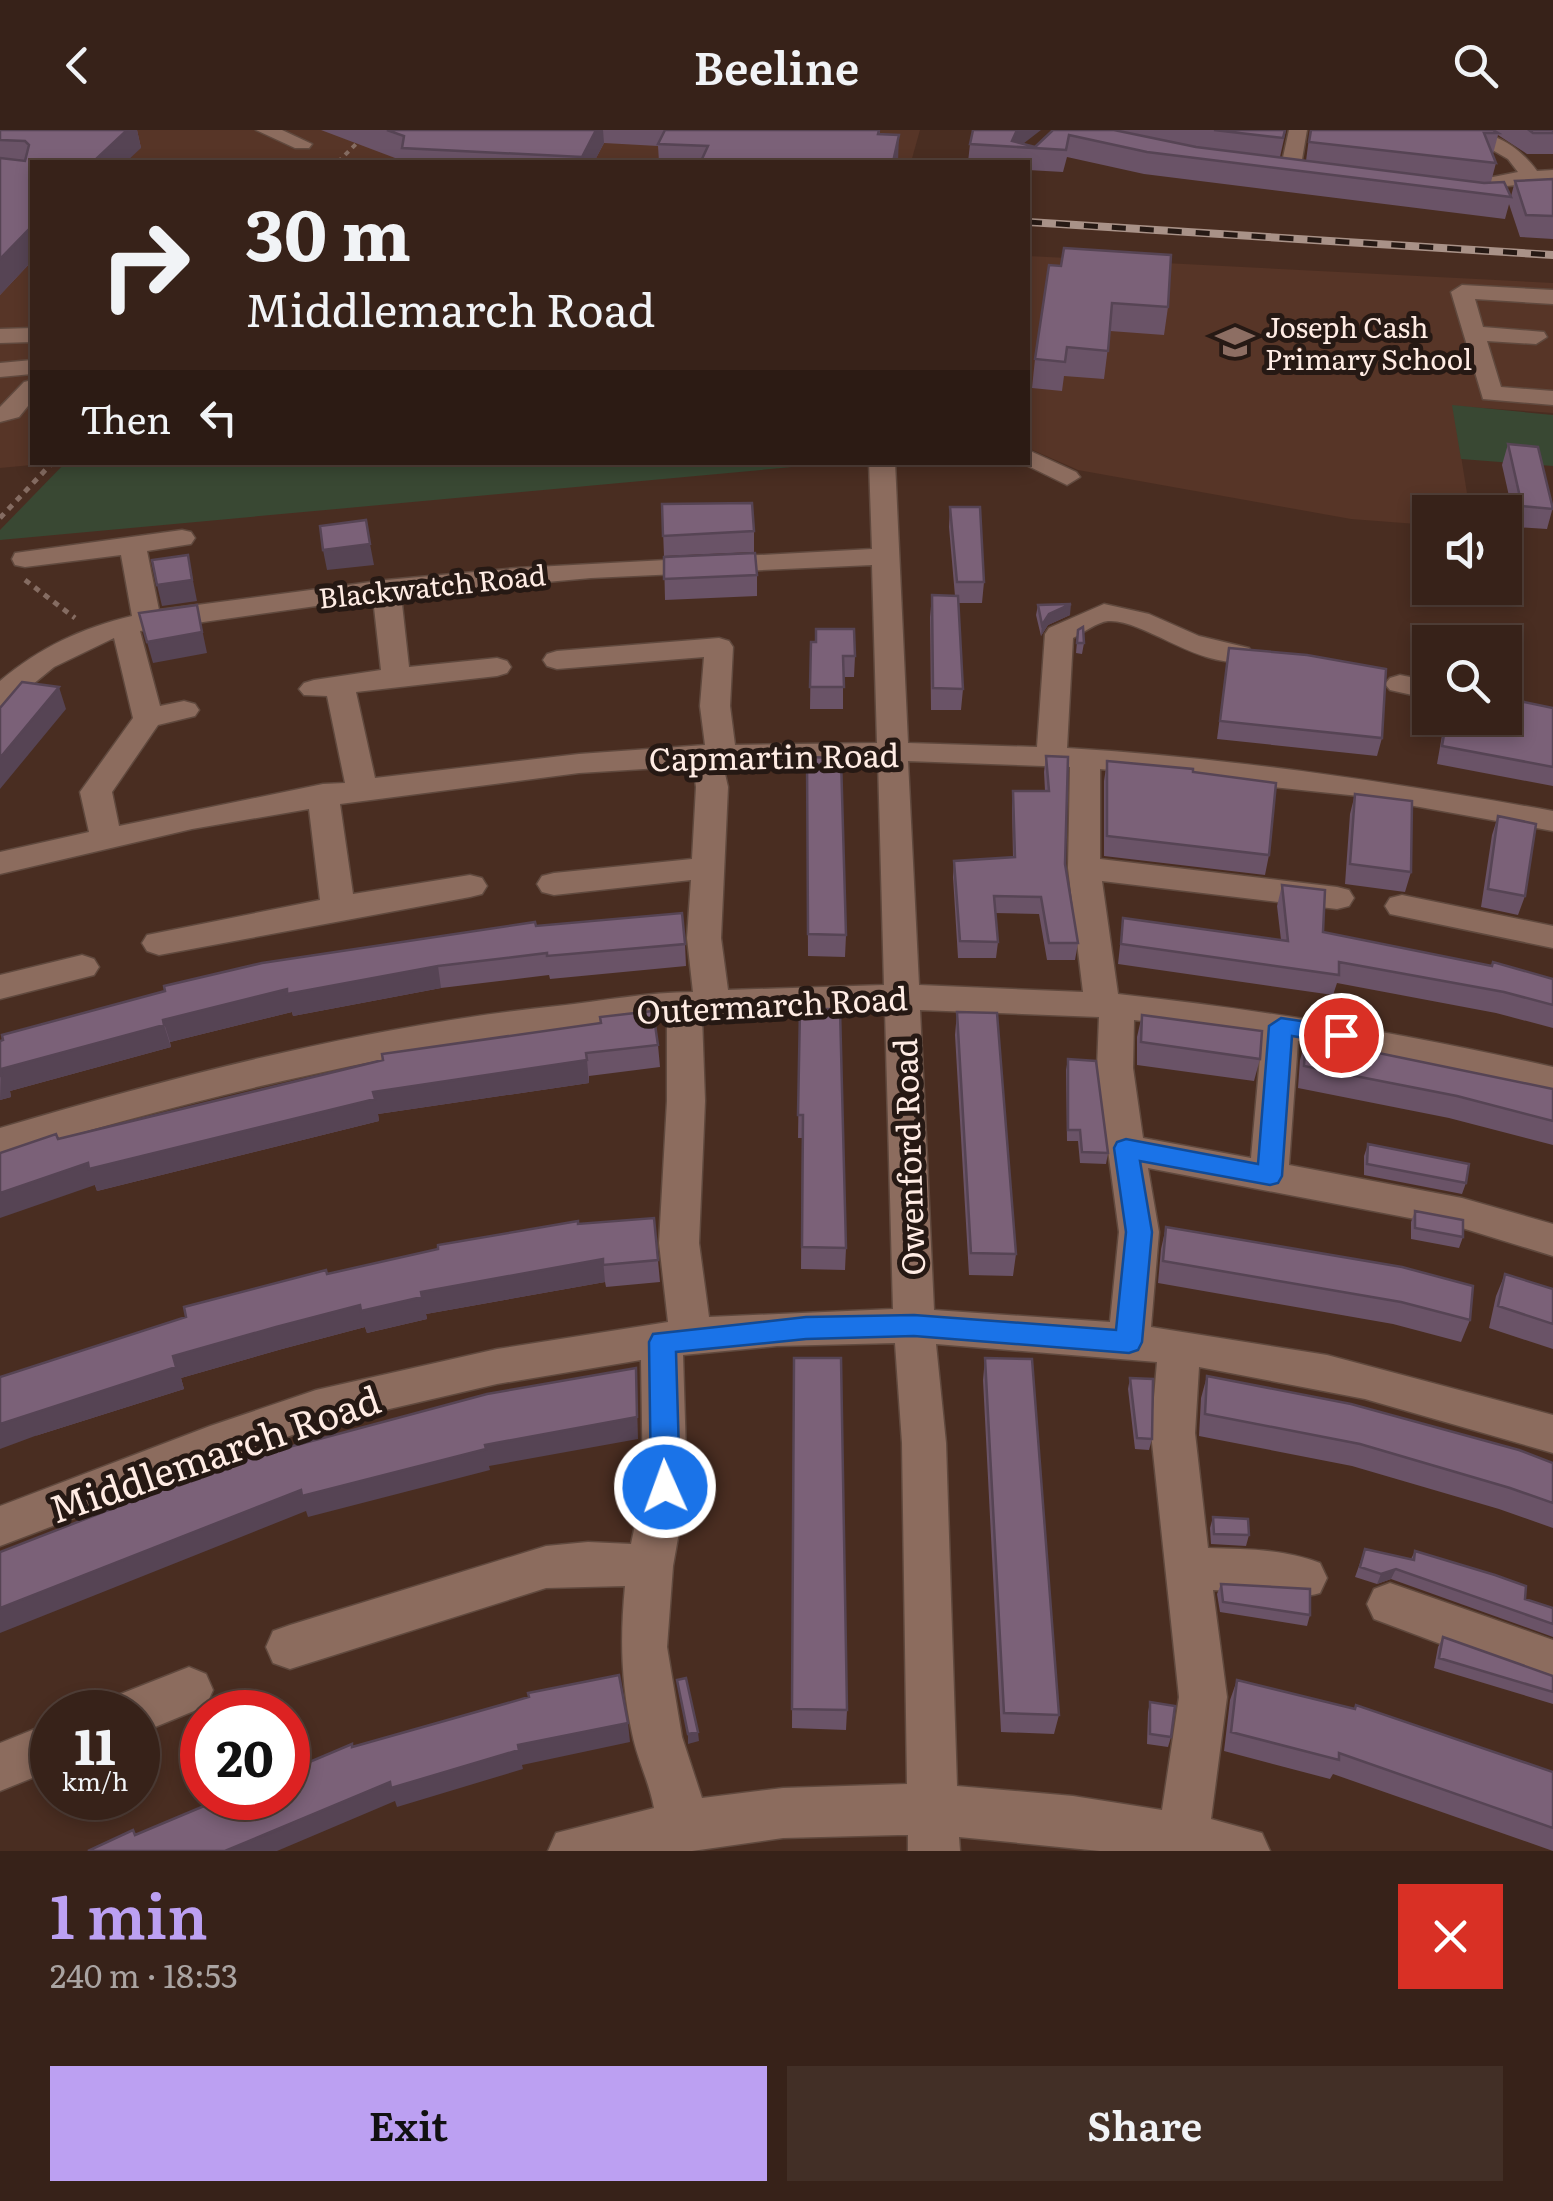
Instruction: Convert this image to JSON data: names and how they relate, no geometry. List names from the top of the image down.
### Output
{
  "streets": {
    "street": [
      "Blackwatch Road",
      "Capmartin Road",
      "Outermarch Road",
      "Owenford Road",
      "Middlemarch Road"
    ]
  },
  "crossings": [
    ["Blackwatch Road", "Owenford Road"],
    ["Capmartin Road", "Owenford Road"],
    ["Outermarch Road", "Owenford Road"],
    ["Owenford Road", "Middlemarch Road"]
  ],
  "places": {
    "school or university": ["Joseph Cash Primary School"]
  },
  "page": {
    "header": "Beeline",
    "turn": ["30 m", "Middlemarch Road"],
    "then": "Then",
    "speed": "11 km/h",
    "limit": "20",
    "heading": ["1 min", "240 m · 18:53"],
    "buttons": ["Exit", "Share"]
  }
}
